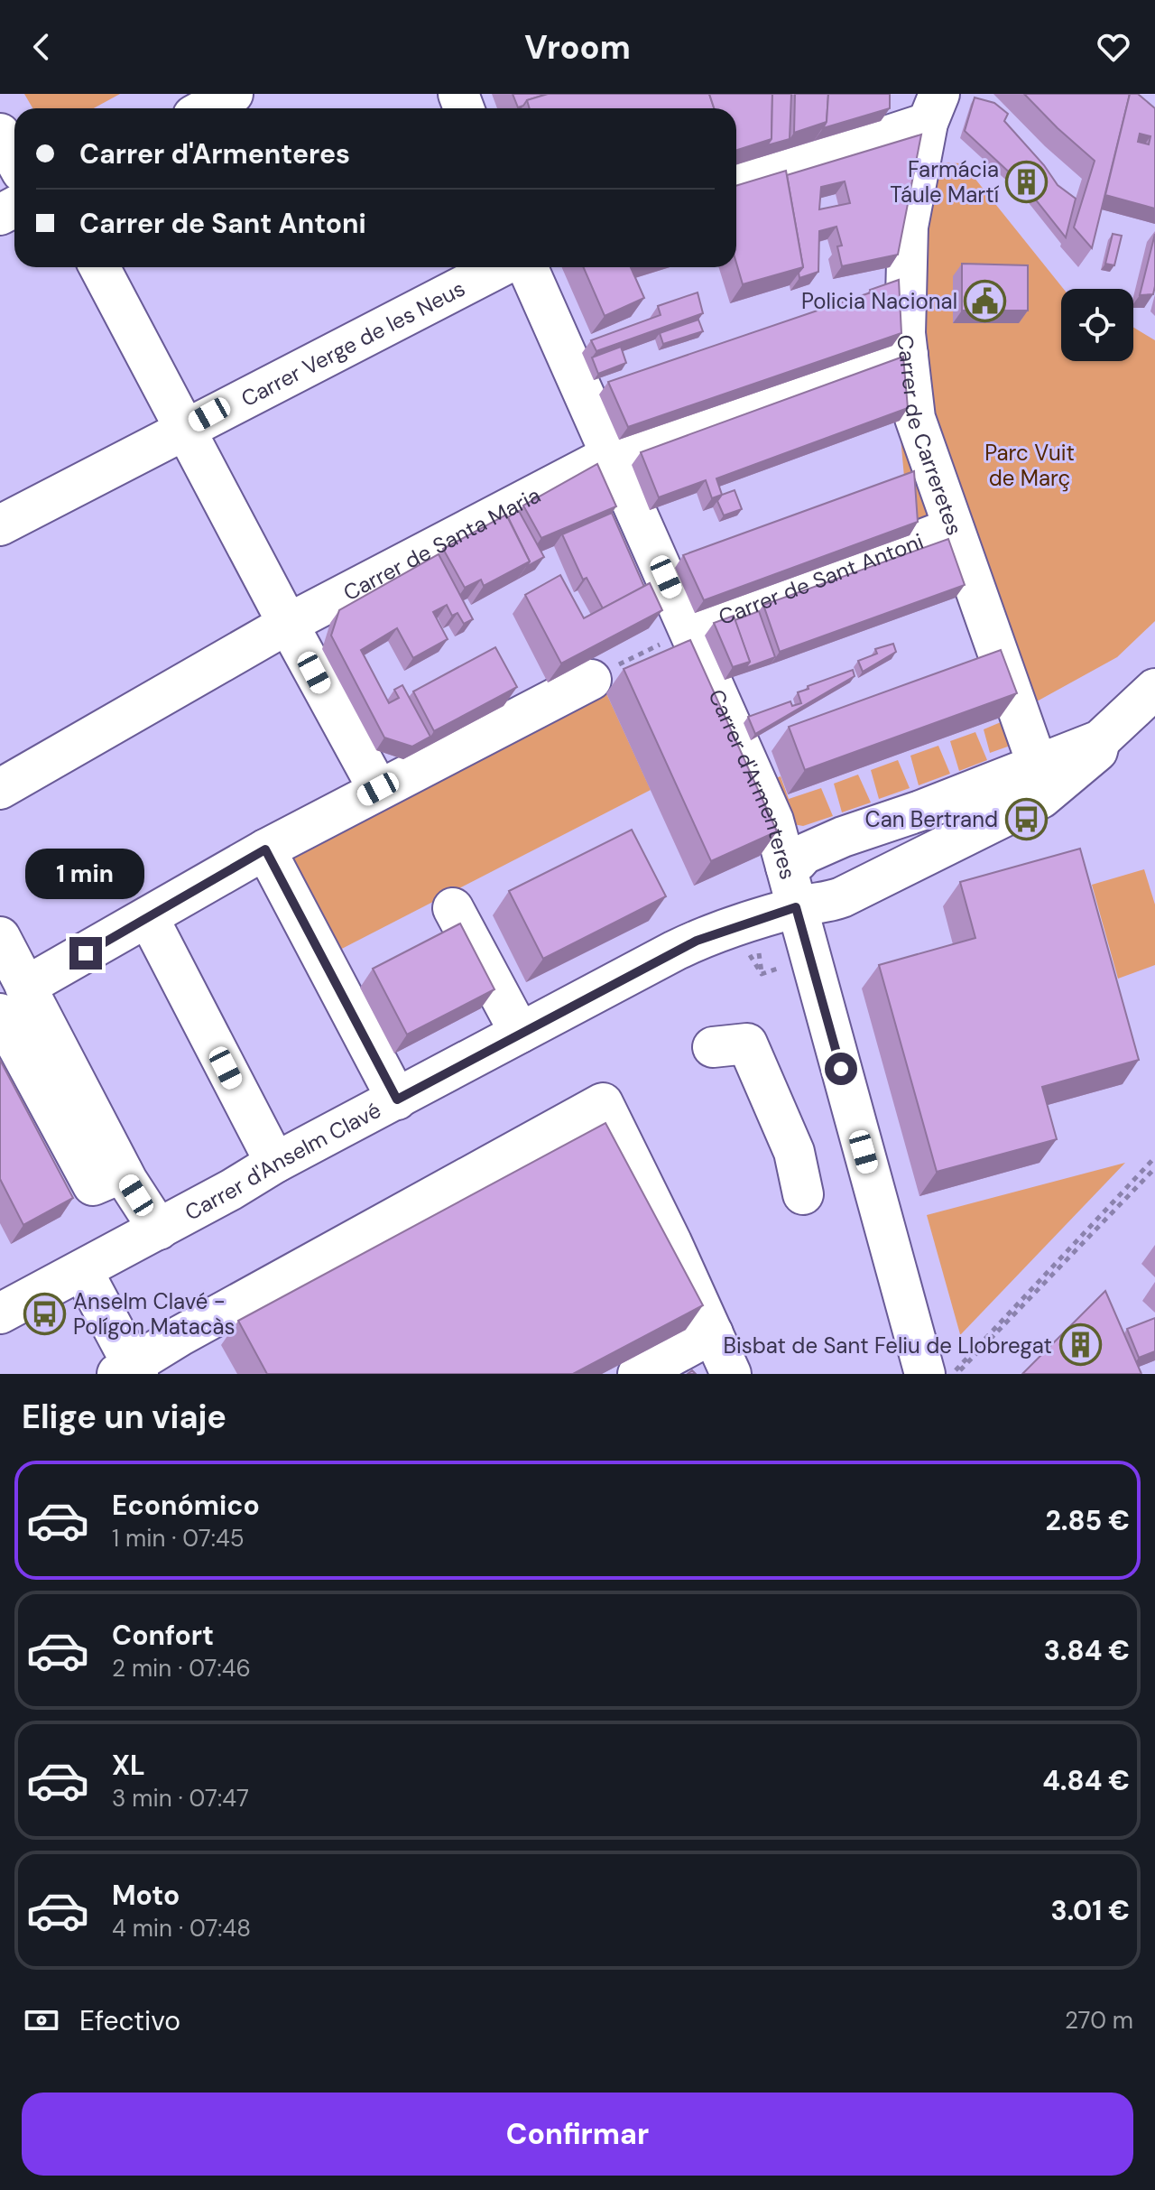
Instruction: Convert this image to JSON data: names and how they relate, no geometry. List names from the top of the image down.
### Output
{
  "streets": {
    "street": [
      "Carrer Verge de les Neus",
      "Carrer de Carreretes",
      "Carrer de Santa Maria",
      "Carrer de Sant Antoni",
      "Carrer d'Armenteres",
      "Carrer d'Anselm Clavé"
    ]
  },
  "crossings": [
    ["Carrer de Carreretes", "Carrer de Santa Maria"],
    ["Carrer de Carreretes", "Carrer de Sant Antoni"],
    ["Carrer de Carreretes", "Carrer d'Anselm Clavé"],
    ["Carrer de Santa Maria", "Carrer d'Armenteres"],
    ["Carrer de Sant Antoni", "Carrer d'Armenteres"],
    ["Carrer d'Armenteres", "Carrer d'Anselm Clavé"]
  ],
  "parks": ["Parc Vuit de Març"],
  "places": {
    "building": ["Farmácia Táule Martí", "Bisbat de Sant Feliu de Llobregat"],
    "public building": ["Policia Nacional"],
    "bus stop": ["Can Bertrand", "Anselm Clavé - Polígon Matacàs"]
  },
  "page": {
    "header": "Vroom",
    "banner": ["Carrer d'Armenteres", "Carrer de Sant Antoni"],
    "bubble": "1 min",
    "heading": "Elige un viaje",
    "list": [
      {
        "name": "Económico",
        "note": "1 min · 07:45",
        "value": "2.85 €"
      },
      {
        "name": "Confort",
        "note": "2 min · 07:46",
        "value": "3.84 €"
      },
      {
        "name": "XL",
        "note": "3 min · 07:47",
        "value": "4.84 €"
      },
      {
        "name": "Moto",
        "note": "4 min · 07:48",
        "value": "3.01 €"
      }
    ],
    "pay": ["Efectivo", "270 m"],
    "buttons": "Confirmar"
  }
}
